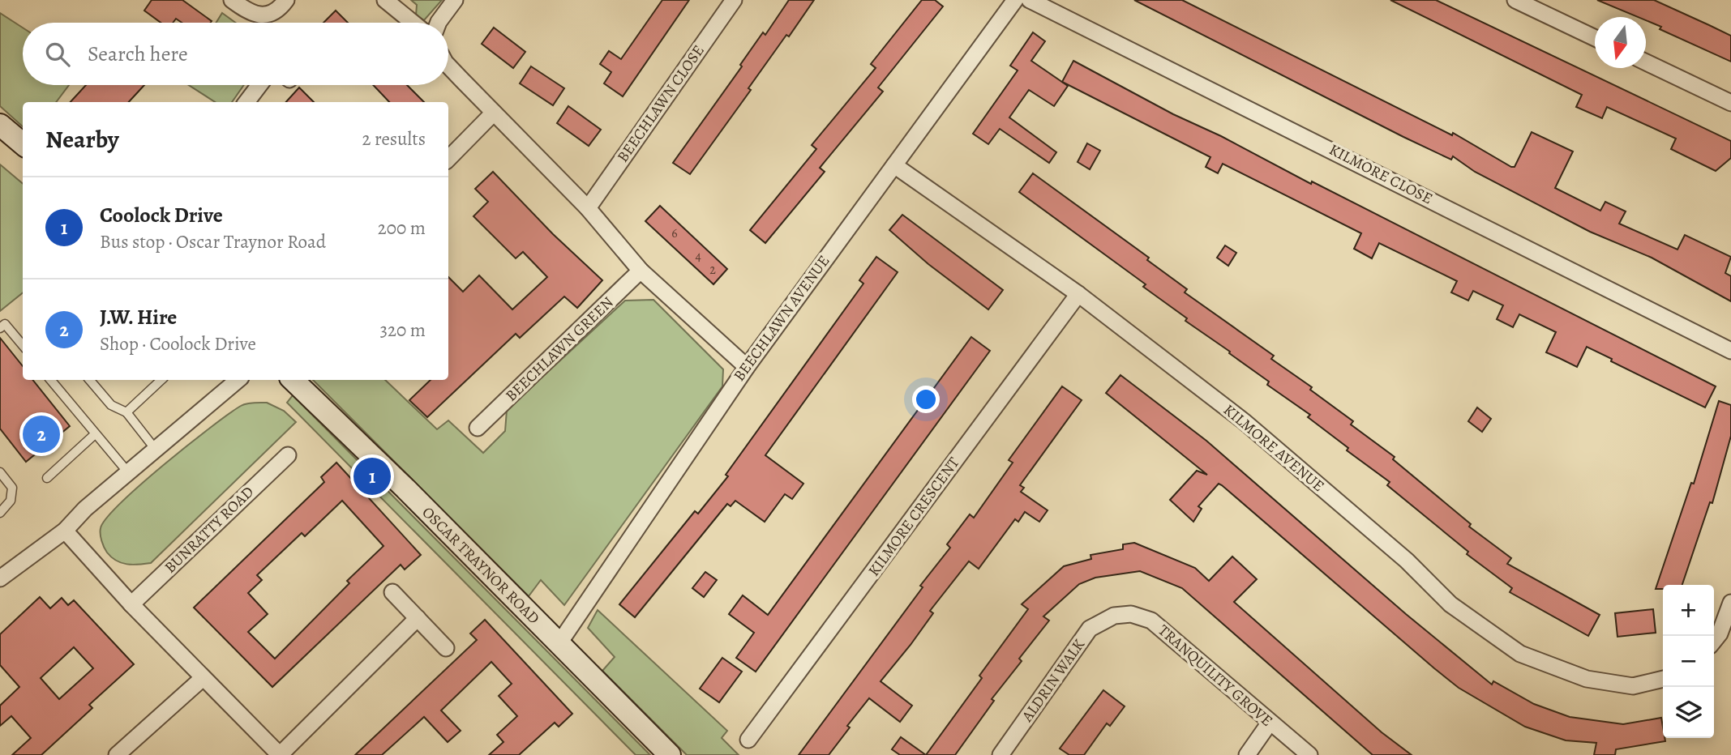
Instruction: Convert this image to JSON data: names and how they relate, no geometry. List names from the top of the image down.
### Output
{
  "streets": {
    "main road": ["OSCAR TRAYNOR ROAD"],
    "street": [
      "BEECHLAWN CLOSE",
      "KILMORE CLOSE",
      "BEECHLAWN AVENUE",
      "BEECHLAWN GREEN",
      "KILMORE AVENUE",
      "KILMORE CRESCENT",
      "BUNRATTY ROAD",
      "TRANQUILITY GROVE",
      "ALDRIN WALK"
    ]
  },
  "crossings": [
    ["BEECHLAWN AVENUE", "KILMORE AVENUE"],
    ["BEECHLAWN AVENUE", "OSCAR TRAYNOR ROAD"],
    ["KILMORE AVENUE", "KILMORE CRESCENT"],
    ["TRANQUILITY GROVE", "ALDRIN WALK"]
  ],
  "house_numbers": ["6", "4", "2"],
  "north": "bottom",
  "page": {
    "search": "Search here",
    "heading": ["Nearby", "2 results"],
    "list": [
      {
        "mark": "1",
        "name": "Coolock Drive",
        "note": "Bus stop · Oscar Traynor Road",
        "value": "200 m"
      },
      {
        "mark": "2",
        "name": "J.W. Hire",
        "note": "Shop · Coolock Drive",
        "value": "320 m"
      }
    ],
    "pins": ["2", "1"],
    "map_buttons": ["+", "−"]
  }
}
